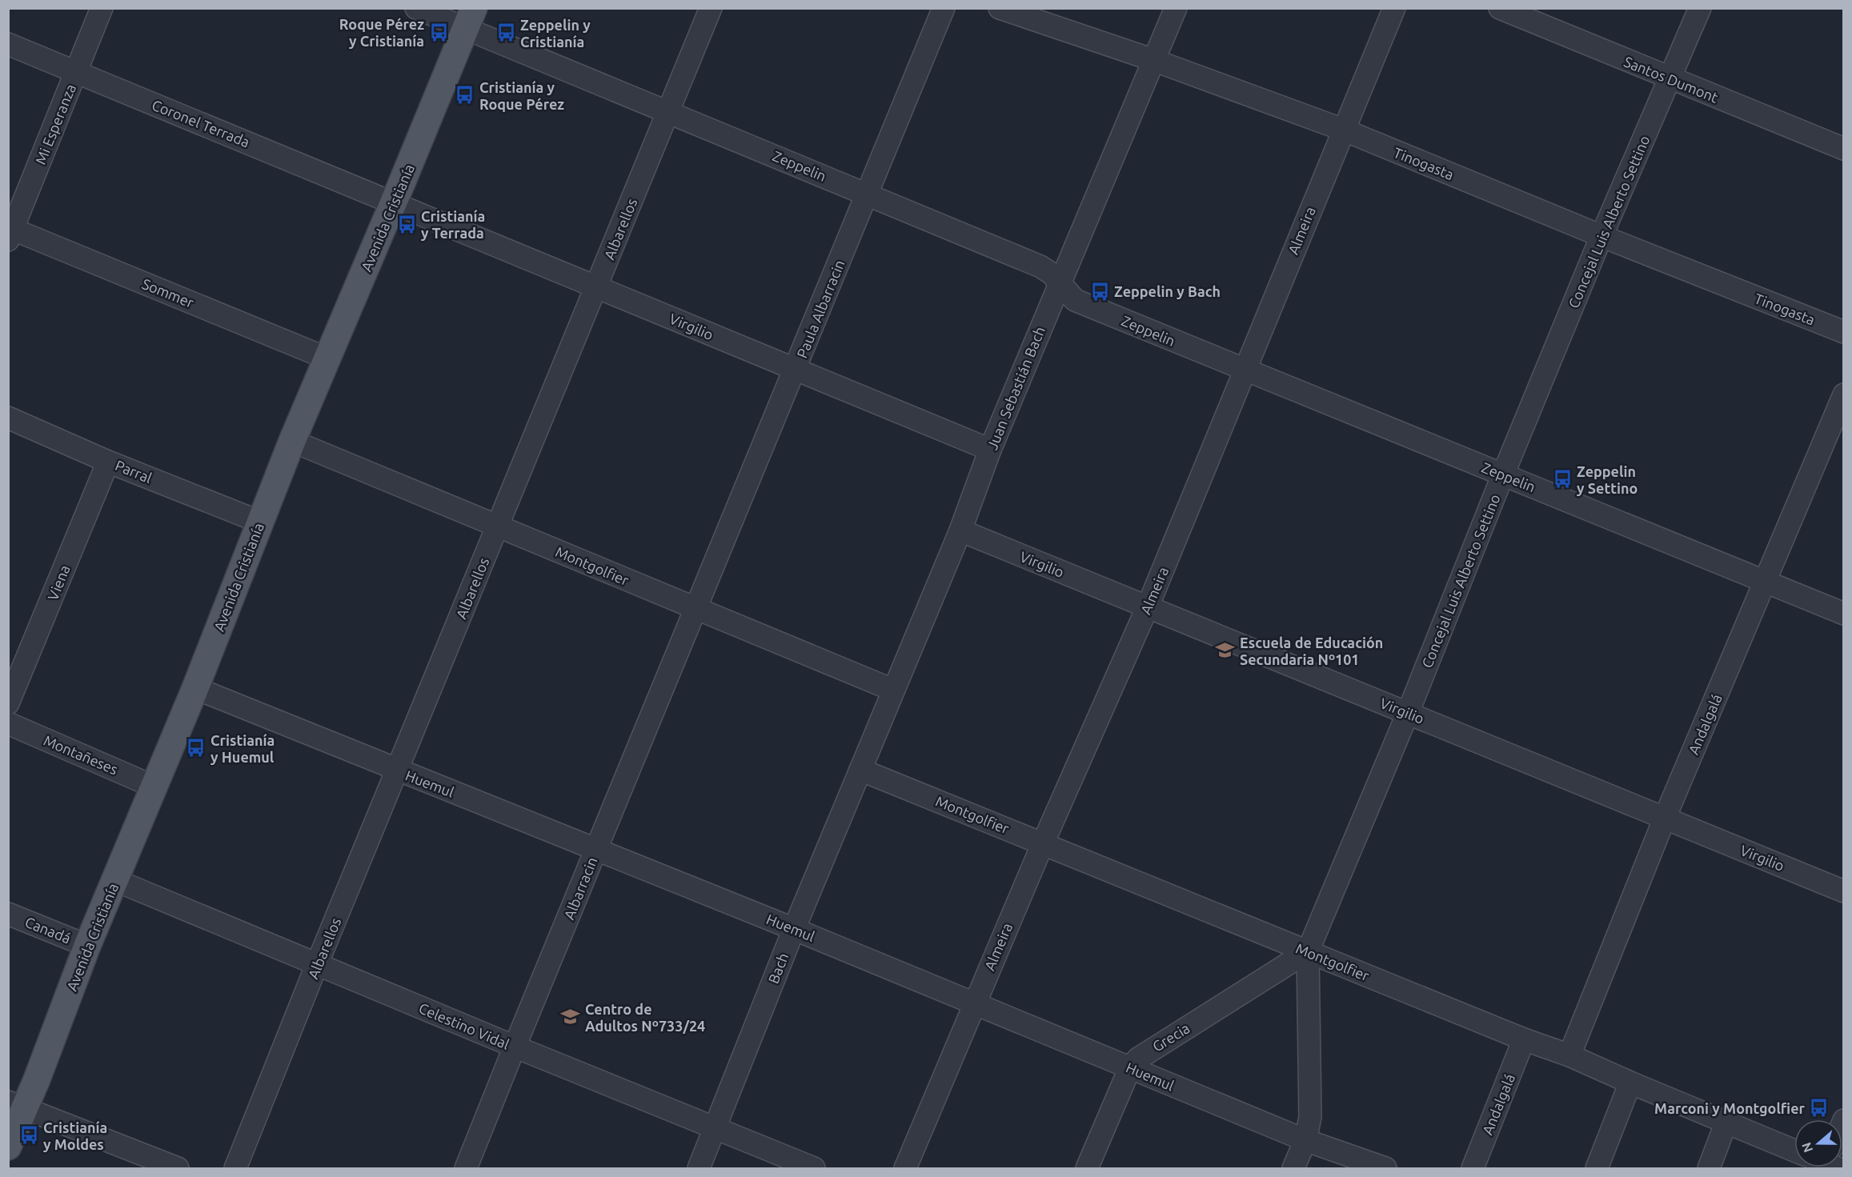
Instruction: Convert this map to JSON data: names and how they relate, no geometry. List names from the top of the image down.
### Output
{
  "streets": {
    "main road": ["Avenida Cristianía"],
    "street": [
      "Santos Dumont",
      "Coronel Terrada",
      "Mi Esperanza",
      "Tinogasta",
      "Zeppelin",
      "Concejal Luis Alberto Settino",
      "Albarellos",
      "Almeira",
      "Sommer",
      "Paula Albarracin",
      "Virgilio",
      "Juan Sebastián Bach",
      "Parral",
      "Montgolfier",
      "Viena",
      "Andalgalá",
      "Montañeses",
      "Huemul",
      "Albarracin",
      "Canadá",
      "Bach",
      "Celestino Vidal",
      "Grecia"
    ]
  },
  "crossings": [
    ["Santos Dumont", "Concejal Luis Alberto Settino"],
    ["Coronel Terrada", "Mi Esperanza"],
    ["Coronel Terrada", "Avenida Cristianía"],
    ["Coronel Terrada", "Virgilio"],
    ["Mi Esperanza", "Sommer"],
    ["Tinogasta", "Concejal Luis Alberto Settino"],
    ["Tinogasta", "Almeira"],
    ["Tinogasta", "Juan Sebastián Bach"],
    ["Zeppelin", "Avenida Cristianía"],
    ["Zeppelin", "Concejal Luis Alberto Settino"],
    ["Zeppelin", "Albarellos"],
    ["Zeppelin", "Almeira"],
    ["Zeppelin", "Paula Albarracin"],
    ["Zeppelin", "Juan Sebastián Bach"],
    ["Zeppelin", "Andalgalá"],
    ["Avenida Cristianía", "Sommer"],
    ["Avenida Cristianía", "Virgilio"],
    ["Avenida Cristianía", "Parral"],
    ["Avenida Cristianía", "Montgolfier"],
    ["Avenida Cristianía", "Montañeses"],
    ["Avenida Cristianía", "Huemul"],
    ["Avenida Cristianía", "Canadá"],
    ["Avenida Cristianía", "Celestino Vidal"],
    ["Concejal Luis Alberto Settino", "Virgilio"],
    ["Concejal Luis Alberto Settino", "Montgolfier"],
    ["Concejal Luis Alberto Settino", "Huemul"],
    ["Concejal Luis Alberto Settino", "Grecia"],
    ["Albarellos", "Virgilio"],
    ["Albarellos", "Montgolfier"],
    ["Albarellos", "Huemul"],
    ["Albarellos", "Celestino Vidal"],
    ["Almeira", "Virgilio"],
    ["Almeira", "Montgolfier"],
    ["Almeira", "Huemul"],
    ["Paula Albarracin", "Virgilio"],
    ["Paula Albarracin", "Montgolfier"],
    ["Paula Albarracin", "Albarracin"],
    ["Virgilio", "Juan Sebastián Bach"],
    ["Virgilio", "Andalgalá"],
    ["Juan Sebastián Bach", "Montgolfier"],
    ["Juan Sebastián Bach", "Bach"],
    ["Parral", "Viena"],
    ["Montgolfier", "Andalgalá"],
    ["Montgolfier", "Albarracin"],
    ["Montgolfier", "Bach"],
    ["Montgolfier", "Grecia"],
    ["Huemul", "Albarracin"],
    ["Huemul", "Bach"],
    ["Huemul", "Grecia"],
    ["Albarracin", "Celestino Vidal"],
    ["Bach", "Celestino Vidal"]
  ],
  "places": {
    "bus stop": [
      "Roque Pérez y Cristianía",
      "Zeppelin y Cristianía",
      "Cristianía y Roque Pérez",
      "Cristianía y Terrada",
      "Zeppelin y Bach",
      "Zeppelin y Settino",
      "Cristianía y Huemul",
      "Marconi y Montgolfier",
      "Cristianía y Moldes"
    ],
    "school or university": ["Escuela de Educación Secundaria Nº101", "Centro de Adultos Nº733/24"]
  },
  "north": "left"
}
